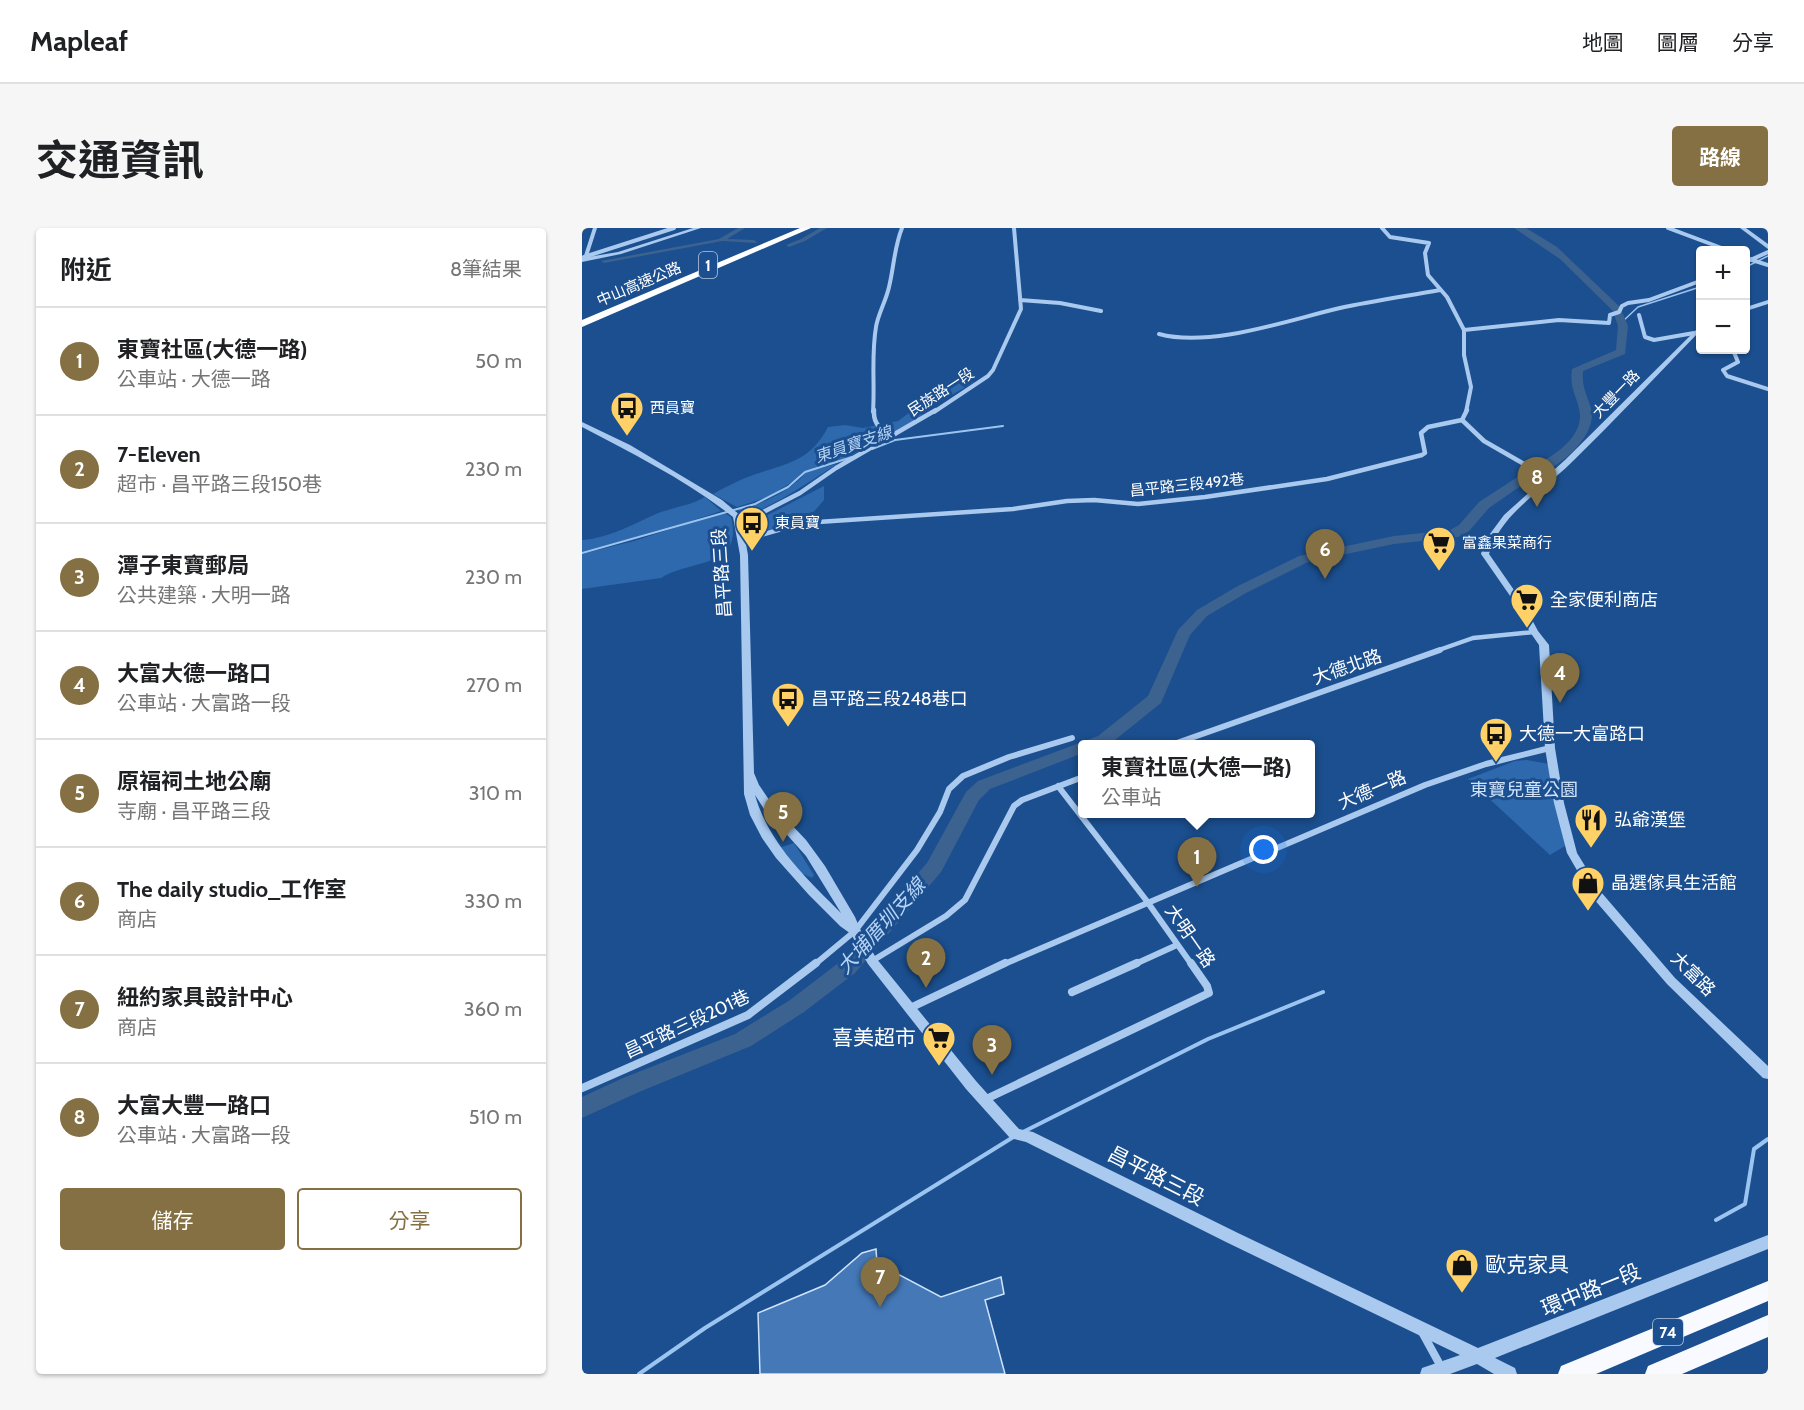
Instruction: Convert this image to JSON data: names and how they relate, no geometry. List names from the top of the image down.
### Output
{
  "streets": {
    "highway": ["1", "中山高速公路", "74"],
    "street": [
      "民族路一段",
      "大豐一路",
      "昌平路三段492巷",
      "昌平路三段",
      "大德北路",
      "大德一路",
      "大明一路",
      "大富路",
      "昌平路三段201巷",
      "環中路一段"
    ]
  },
  "crossings": [
    ["民族路一段", "昌平路三段"],
    ["大豐一路", "大德北路"],
    ["大豐一路", "大富路"],
    ["昌平路三段492巷", "昌平路三段"],
    ["昌平路三段", "大德一路"],
    ["昌平路三段", "大明一路"],
    ["昌平路三段", "昌平路三段201巷"],
    ["昌平路三段", "環中路一段"],
    ["大德北路", "大富路"],
    ["大德一路", "大明一路"],
    ["大德一路", "大富路"]
  ],
  "water": ["東員寶支線", "大埔厝圳支線"],
  "parks": ["東寶兒童公園"],
  "places": {
    "bus stop": [
      "西員寶",
      "東員寶",
      "昌平路三段248巷口",
      "大德一大富路口"
    ],
    "supermarket": ["富鑫果菜商行", "全家便利商店", "喜美超市"],
    "restaurant": ["弘爺漢堡"],
    "shop": ["晶選傢具生活館", "歐克家具"]
  },
  "page": {
    "header": "Mapleaf",
    "nav": ["地圖", "圖層", "分享"],
    "title": "交通資訊",
    "buttons": [
      "路線",
      ["儲存", "分享"]
    ],
    "heading": ["附近", "8筆結果"],
    "map_buttons": ["+", "−"],
    "list": [
      {
        "mark": "1",
        "name": "東寶社區(大德一路)",
        "note": "公車站 · 大德一路",
        "value": "50 m"
      },
      {
        "mark": "2",
        "name": "7-Eleven",
        "note": "超市 · 昌平路三段150巷",
        "value": "230 m"
      },
      {
        "mark": "3",
        "name": "潭子東寶郵局",
        "note": "公共建築 · 大明一路",
        "value": "230 m"
      },
      {
        "mark": "4",
        "name": "大富大德一路口",
        "note": "公車站 · 大富路一段",
        "value": "270 m"
      },
      {
        "mark": "5",
        "name": "原福祠土地公廟",
        "note": "寺廟 · 昌平路三段",
        "value": "310 m"
      },
      {
        "mark": "6",
        "name": "The daily studio_工作室",
        "note": "商店",
        "value": "330 m"
      },
      {
        "mark": "7",
        "name": "紐約家具設計中心",
        "note": "商店",
        "value": "360 m"
      },
      {
        "mark": "8",
        "name": "大富大豐一路口",
        "note": "公車站 · 大富路一段",
        "value": "510 m"
      }
    ],
    "pins": [
      "8",
      "6",
      "4",
      "5",
      "1",
      "2",
      "3",
      "7"
    ],
    "popup": ["東寶社區(大德一路)", "公車站"]
  }
}
